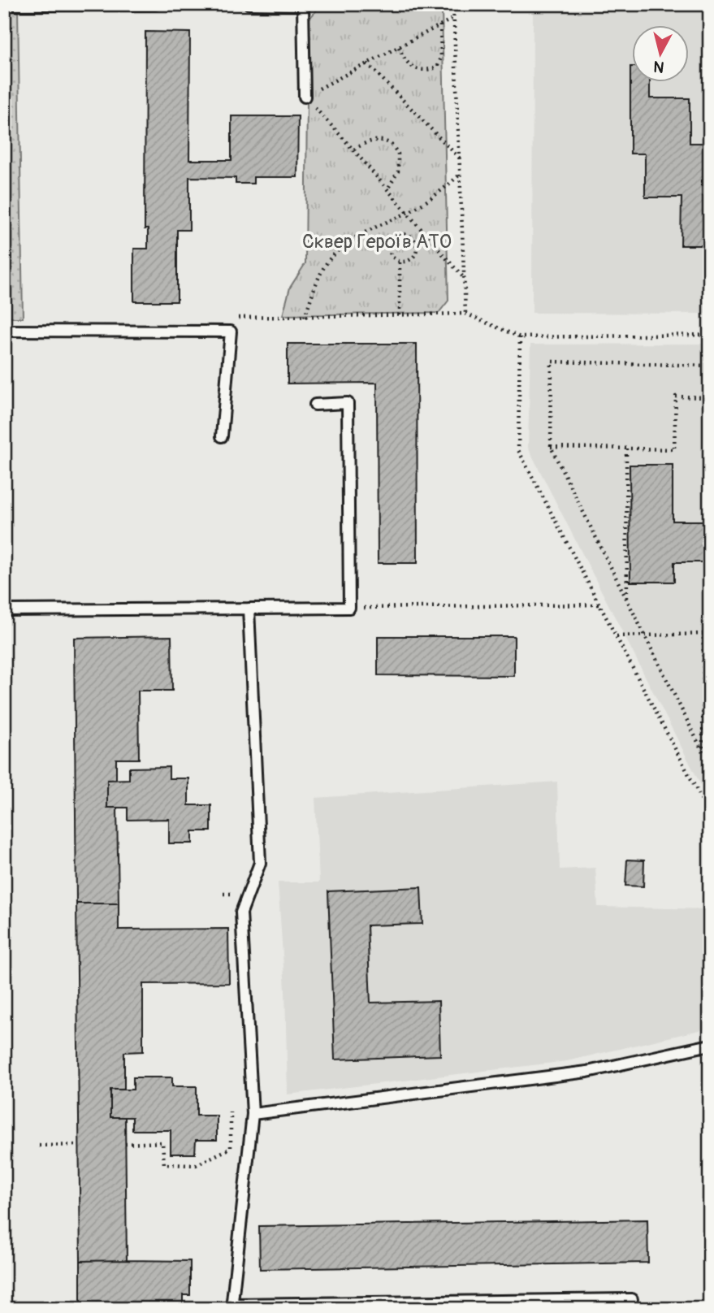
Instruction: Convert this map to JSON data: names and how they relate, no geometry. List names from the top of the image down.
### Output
{
  "parks": ["Сквер Героїв АТО"],
  "north": "bottom"
}
